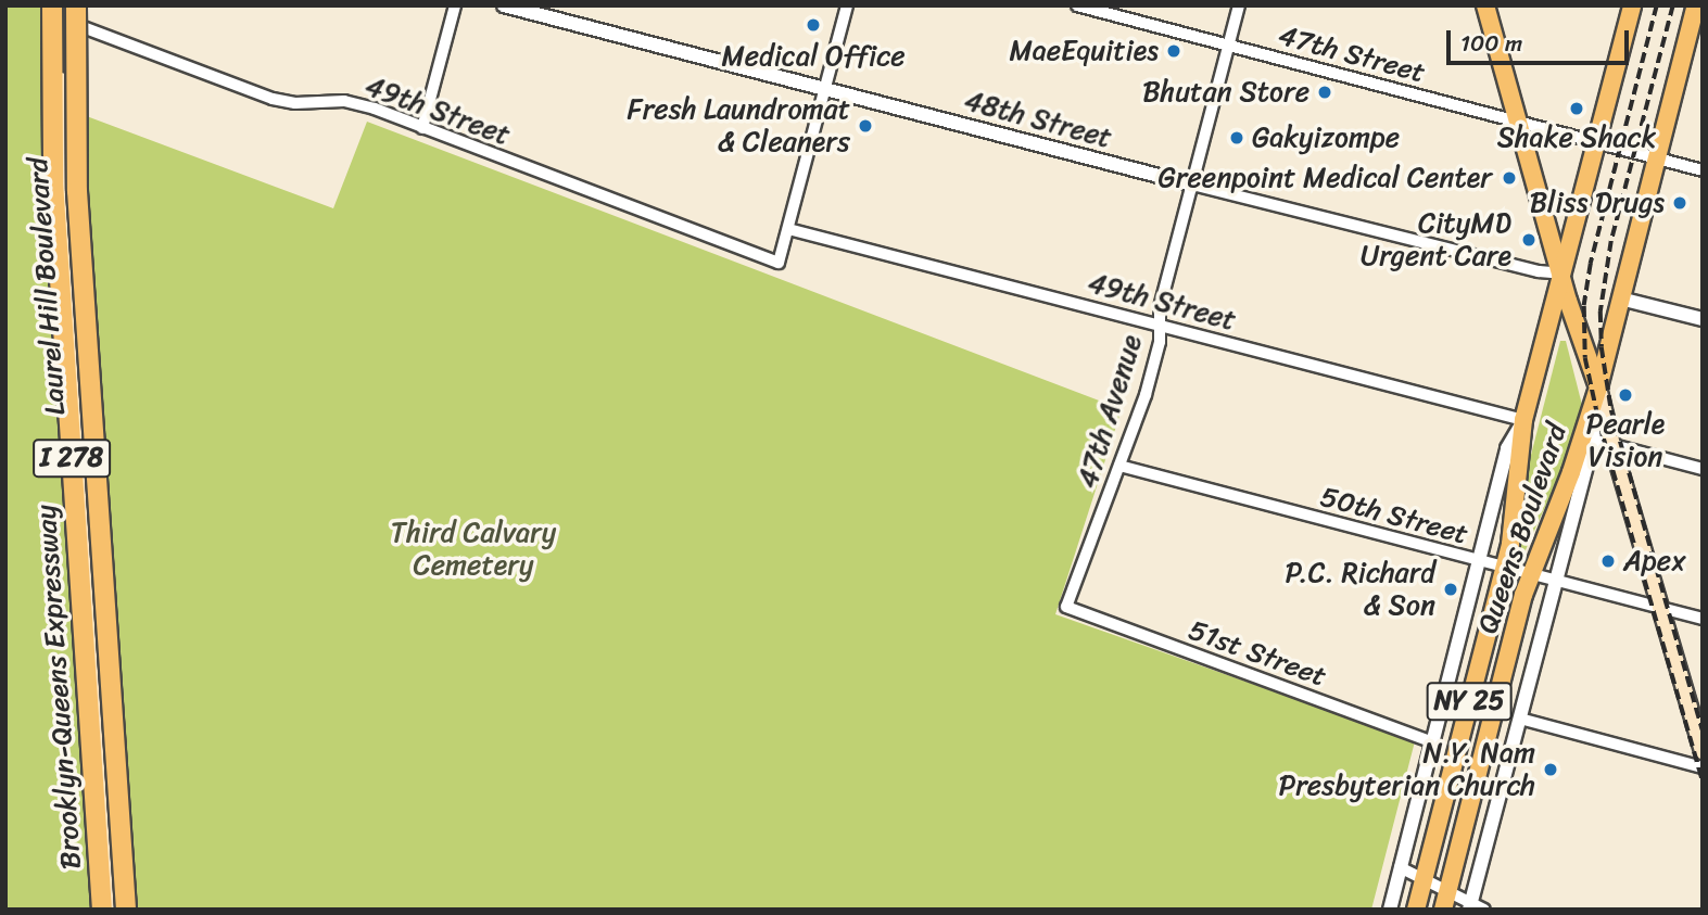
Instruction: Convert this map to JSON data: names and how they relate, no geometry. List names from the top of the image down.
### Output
{
  "streets": {
    "highway": ["I 278", "Brooklyn-Queens Expressway"],
    "main road": ["Laurel Hill Boulevard", "Queens Boulevard", "NY 25"],
    "street": [
      "47th Street",
      "49th Street",
      "48th Street",
      "47th Avenue",
      "50th Street",
      "51st Street"
    ]
  },
  "crossings": [
    ["47th Street", "47th Avenue"],
    ["47th Street", "Queens Boulevard"],
    ["49th Street", "Laurel Hill Boulevard"],
    ["49th Street", "47th Avenue"],
    ["49th Street", "Queens Boulevard"],
    ["49th Street", "Brooklyn-Queens Expressway"],
    ["48th Street", "47th Avenue"],
    ["48th Street", "Queens Boulevard"],
    ["Laurel Hill Boulevard", "Brooklyn-Queens Expressway"],
    ["47th Avenue", "50th Street"],
    ["47th Avenue", "51st Street"],
    ["50th Street", "Queens Boulevard"],
    ["Queens Boulevard", "51st Street"]
  ],
  "parks": ["Third Calvary Cemetery"],
  "places": [
    "Medical Office",
    "MaeEquities",
    "Bhutan Store",
    "Shake Shack",
    "Fresh Laundromat & Cleaners",
    "Gakyizompe",
    "Greenpoint Medical Center",
    "Bliss Drugs",
    "CityMD Urgent Care",
    "Pearle Vision",
    "Apex",
    "P.C. Richard & Son",
    "N.Y. Nam Presbyterian Church"
  ],
  "scale_bar": "100 m"
}
